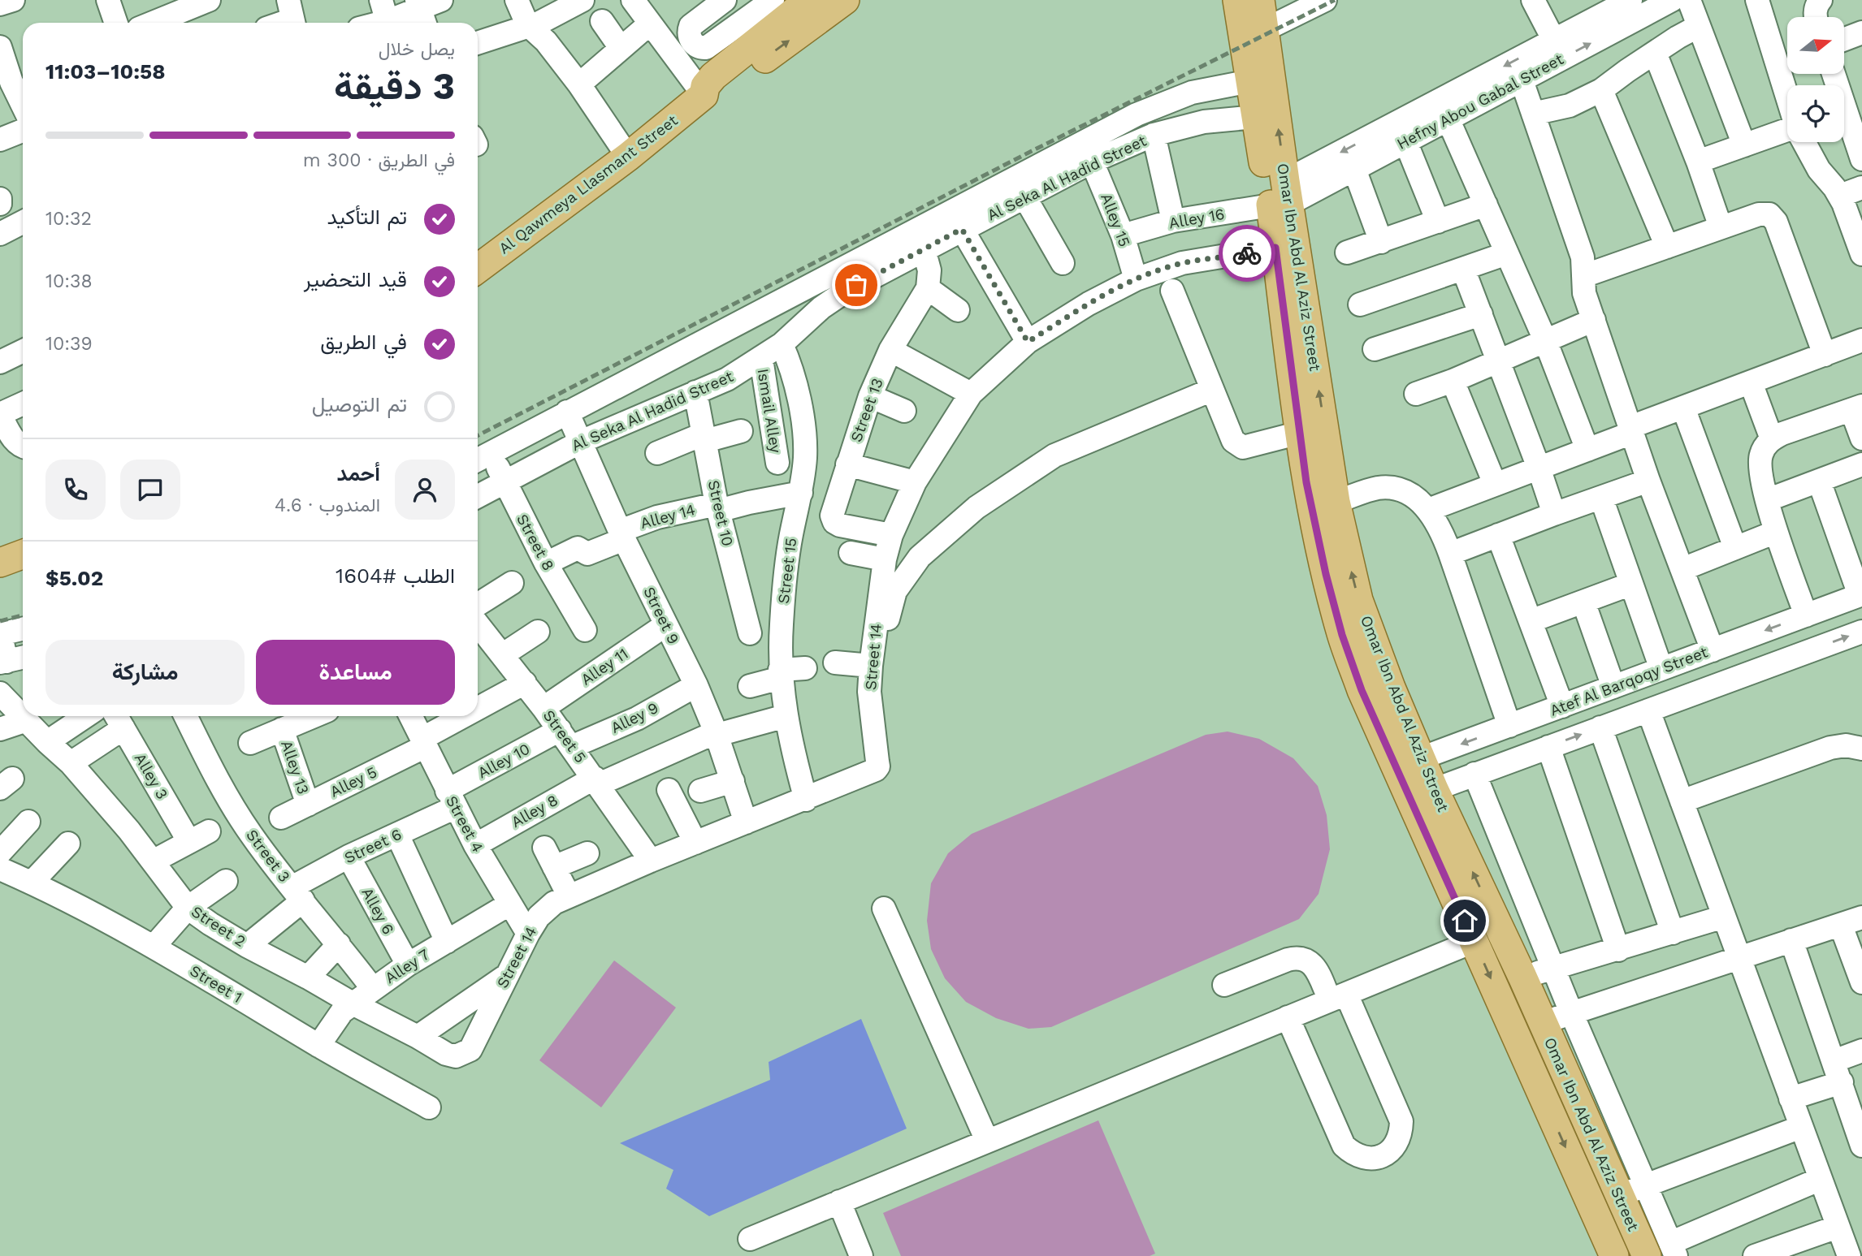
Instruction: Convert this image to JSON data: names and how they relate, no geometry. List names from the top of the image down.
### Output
{
  "streets": {
    "main road": ["Al Qawmeya Llasmant Street", "Omar Ibn Abd Al Aziz Street"],
    "street": [
      "Hefny Abou Gabal Street",
      "Al Seka Al Hadid Street",
      "Alley 16",
      "Alley 15",
      "Street 13",
      "Ismail Alley",
      "Street 10",
      "Alley 14",
      "Street 8",
      "Street 15",
      "Street 9",
      "Street 14",
      "Alley 11",
      "Atef Al Barqoqy Street",
      "Alley 9",
      "Street 5",
      "Alley 10",
      "Alley 13",
      "Alley 3",
      "Alley 5",
      "Alley 8",
      "Street 4",
      "Street 6",
      "Street 3",
      "Alley 6",
      "Street 2",
      "Alley 7",
      "Street 1"
    ]
  },
  "crossings": [
    ["Hefny Abou Gabal Street", "Alley 16"],
    ["Hefny Abou Gabal Street", "Omar Ibn Abd Al Aziz Street"],
    ["Al Seka Al Hadid Street", "Alley 15"],
    ["Al Seka Al Hadid Street", "Omar Ibn Abd Al Aziz Street"],
    ["Al Seka Al Hadid Street", "Ismail Alley"],
    ["Al Seka Al Hadid Street", "Street 10"],
    ["Al Seka Al Hadid Street", "Street 8"],
    ["Al Seka Al Hadid Street", "Street 15"],
    ["Al Seka Al Hadid Street", "Street 9"],
    ["Alley 16", "Alley 15"],
    ["Alley 16", "Omar Ibn Abd Al Aziz Street"],
    ["Alley 15", "Street 14"],
    ["Omar Ibn Abd Al Aziz Street", "Street 14"],
    ["Omar Ibn Abd Al Aziz Street", "Atef Al Barqoqy Street"],
    ["Street 13", "Street 14"],
    ["Street 10", "Alley 14"],
    ["Alley 14", "Street 8"],
    ["Alley 14", "Street 15"],
    ["Alley 14", "Street 9"],
    ["Street 15", "Street 14"],
    ["Street 9", "Street 14"],
    ["Street 9", "Alley 11"],
    ["Street 9", "Alley 9"],
    ["Street 14", "Street 5"],
    ["Street 14", "Street 4"],
    ["Street 14", "Street 2"],
    ["Alley 11", "Street 5"],
    ["Alley 9", "Street 5"],
    ["Alley 9", "Alley 10"],
    ["Street 5", "Alley 10"],
    ["Street 5", "Alley 8"],
    ["Alley 10", "Street 4"],
    ["Alley 10", "Street 6"],
    ["Alley 13", "Alley 5"],
    ["Alley 3", "Street 2"],
    ["Alley 5", "Street 4"],
    ["Alley 8", "Street 4"],
    ["Street 4", "Street 6"],
    ["Street 4", "Alley 7"],
    ["Street 6", "Street 3"],
    ["Street 6", "Alley 6"],
    ["Street 3", "Alley 7"],
    ["Alley 6", "Alley 7"],
    ["Street 2", "Alley 7"],
    ["Alley 7", "Street 1"]
  ],
  "north": "right",
  "page": {
    "heading": ["3 دقيقة", "يصل خلال", "10:58–11:03"],
    "panel": [
      "أحمد",
      "المندوب · 4.6",
      "الطلب #1604",
      "$5.02"
    ],
    "bar": "في الطريق · 300 m",
    "list": [
      ["تم التأكيد", "10:32"],
      ["قيد التحضير", "10:38"],
      ["في الطريق", "10:39"],
      "تم التوصيل"
    ],
    "buttons": ["مساعدة", "مشاركة"]
  }
}
